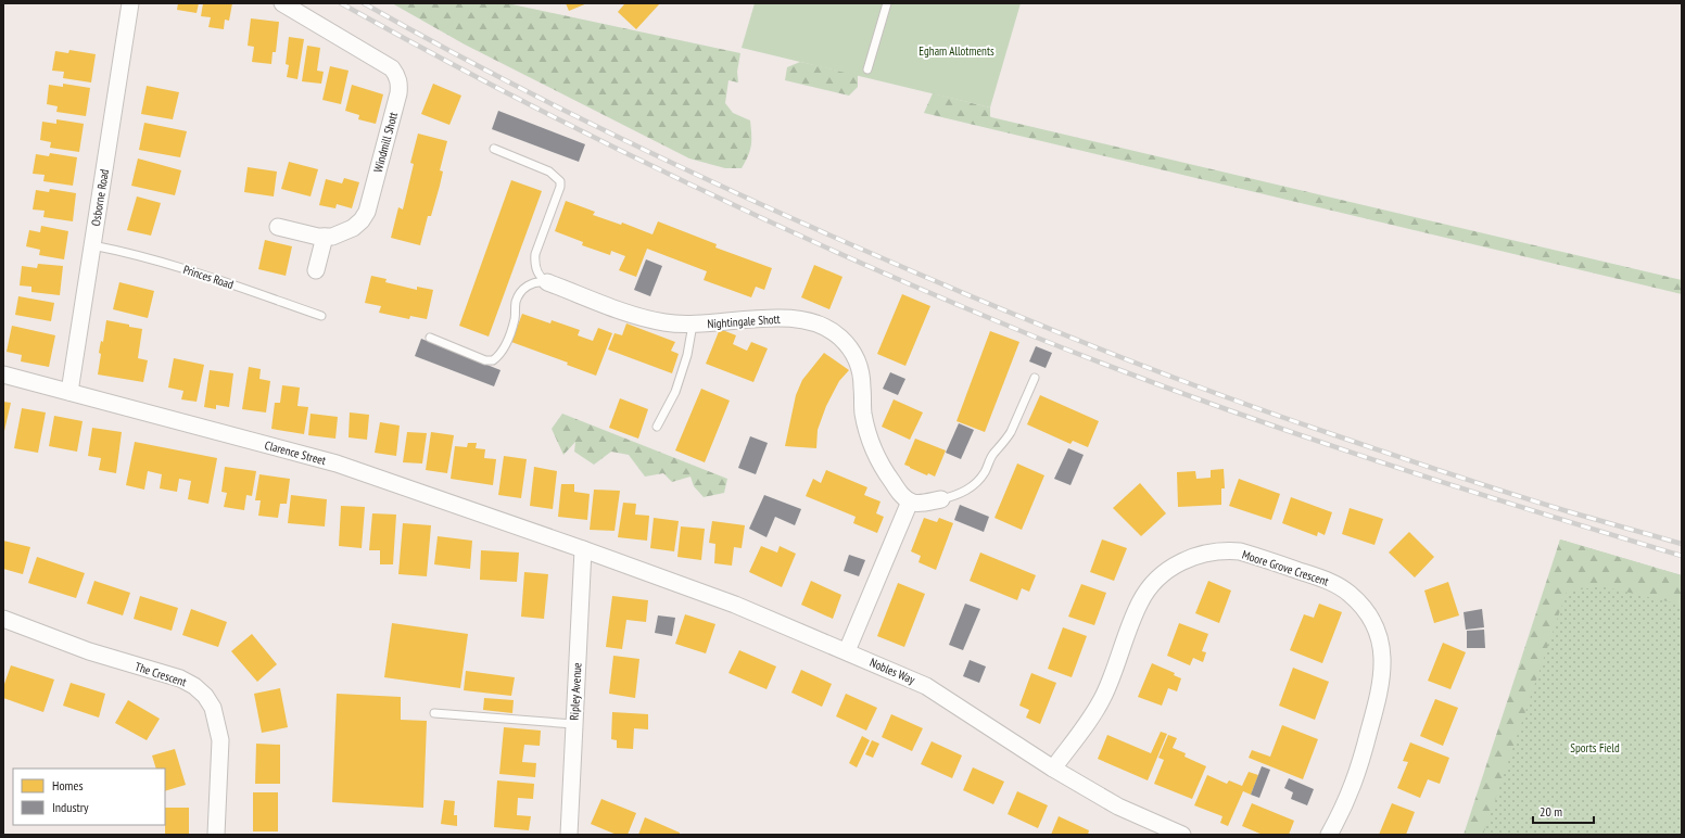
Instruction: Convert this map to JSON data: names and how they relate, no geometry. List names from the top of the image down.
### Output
{
  "streets": {
    "street": [
      "Windmill Shott",
      "Osborne Road",
      "Nightingale Shott",
      "Clarence Street",
      "Moore Grove Crescent",
      "Nobles Way",
      "The Crescent",
      "Ripley Avenue"
    ],
    "lane": ["Princes Road"]
  },
  "crossings": [
    ["Osborne Road", "Princes Road"],
    ["Osborne Road", "Clarence Street"],
    ["Clarence Street", "Nobles Way"],
    ["Clarence Street", "Ripley Avenue"],
    ["Moore Grove Crescent", "Nobles Way"],
    ["Nobles Way", "Ripley Avenue"]
  ],
  "parks": ["Egham Allotments", "Sports Field"],
  "legend": ["Homes", "Industry"],
  "scale_bar": "20 m"
}
